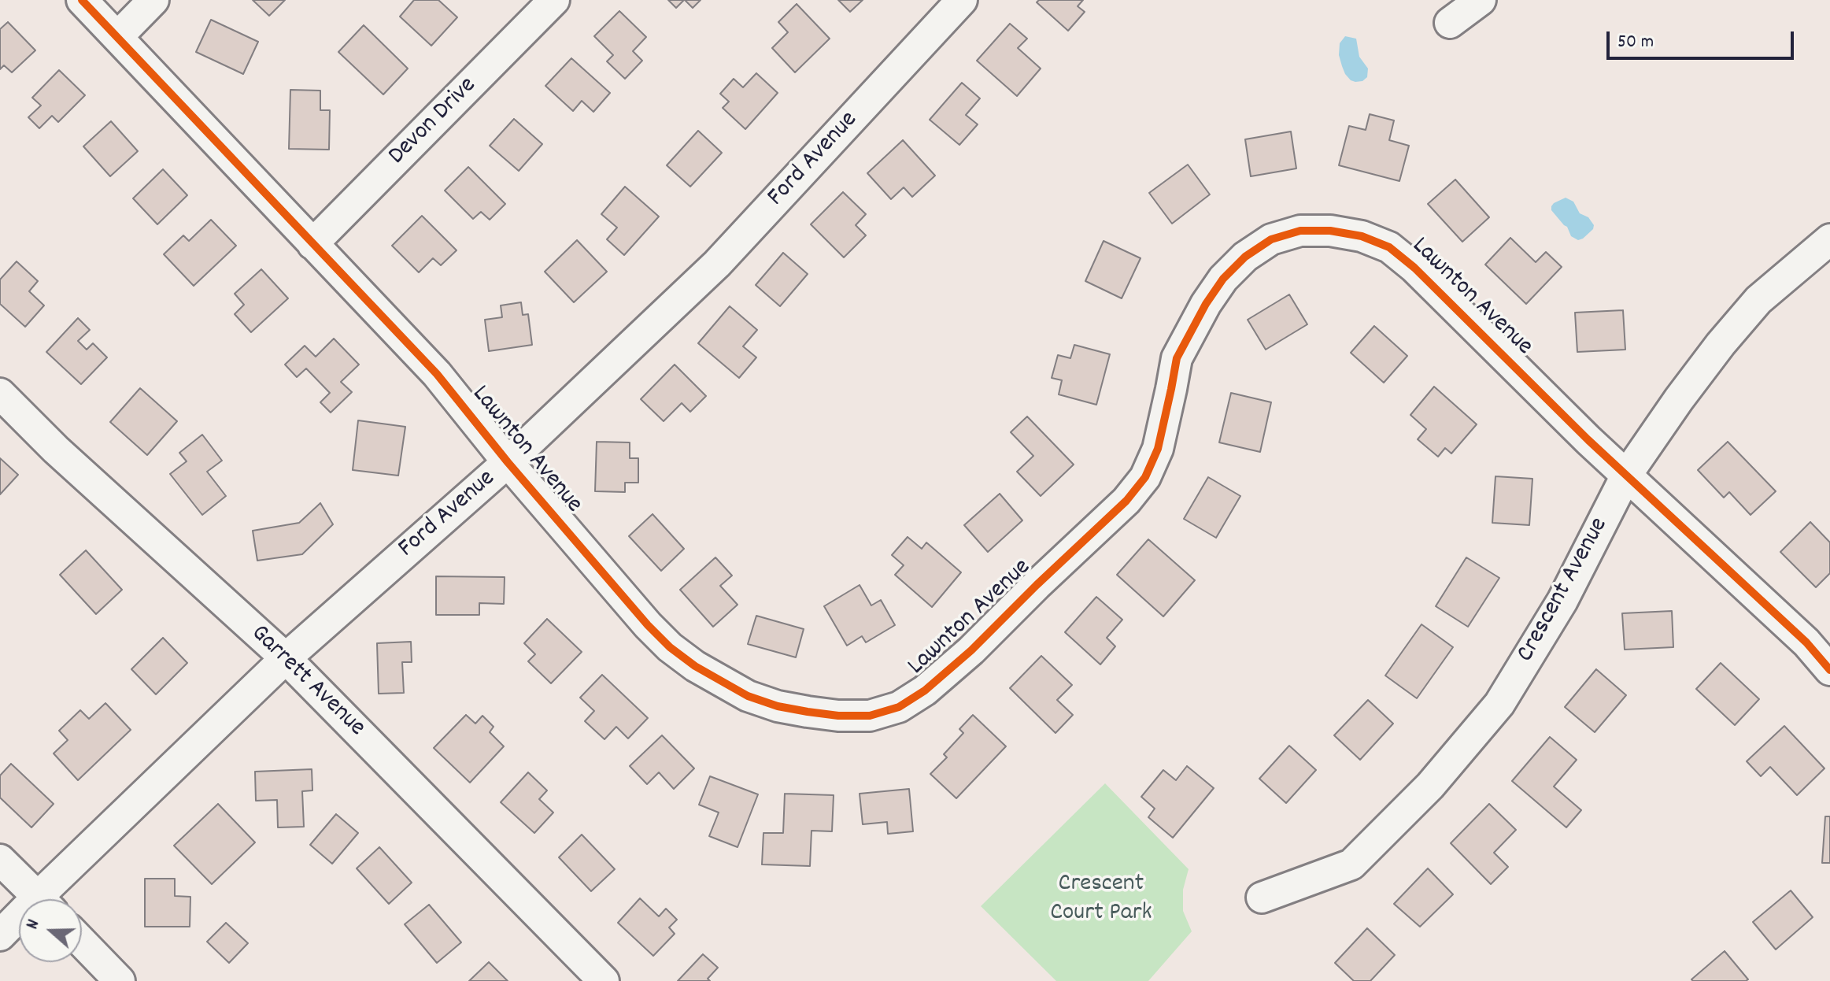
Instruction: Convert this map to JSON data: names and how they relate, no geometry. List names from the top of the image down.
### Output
{
  "streets": {
    "street": [
      "Devon Drive",
      "Ford Avenue",
      "Lawnton Avenue",
      "Crescent Avenue",
      "Garrett Avenue"
    ]
  },
  "crossings": [
    ["Devon Drive", "Lawnton Avenue"],
    ["Ford Avenue", "Lawnton Avenue"],
    ["Ford Avenue", "Garrett Avenue"],
    ["Lawnton Avenue", "Crescent Avenue"]
  ],
  "parks": ["Crescent Court Park"],
  "scale_bar": "50 m",
  "north": "left"
}
